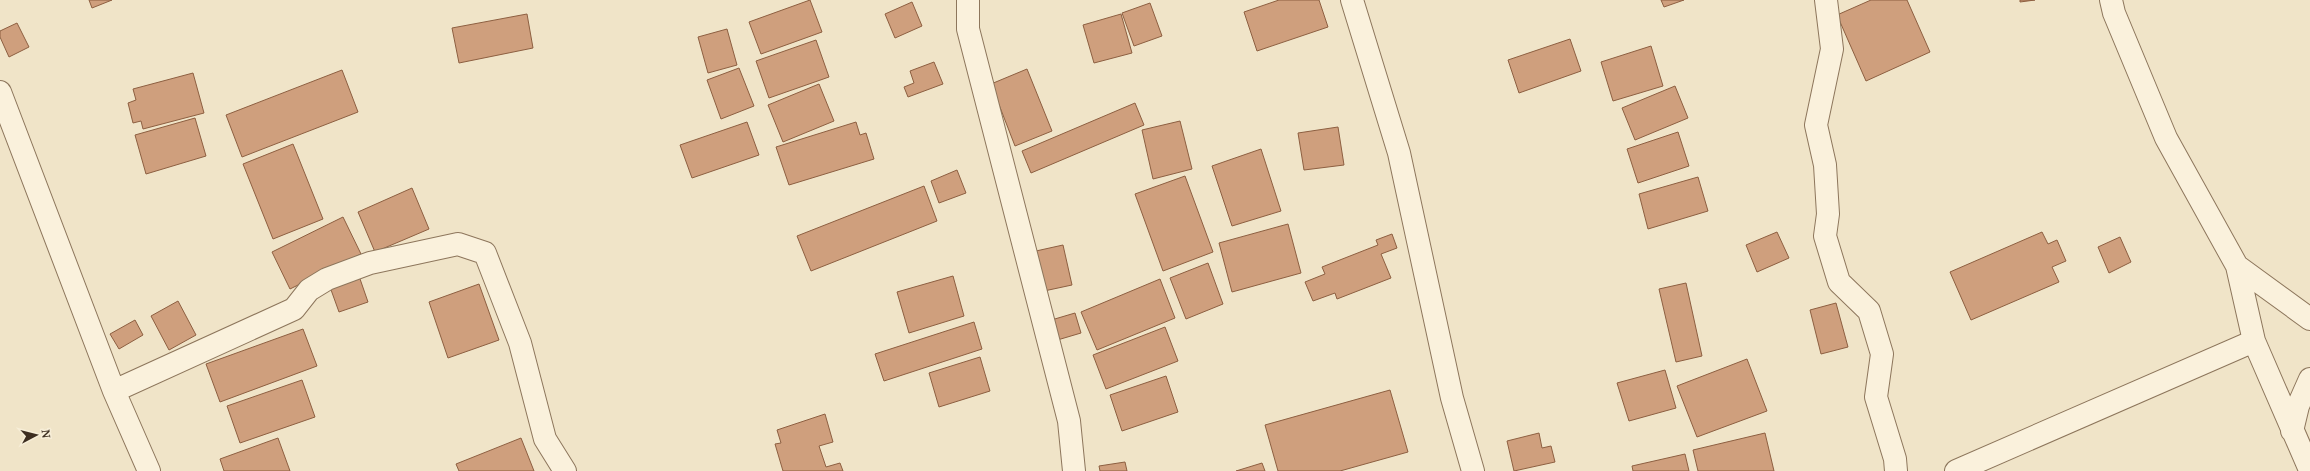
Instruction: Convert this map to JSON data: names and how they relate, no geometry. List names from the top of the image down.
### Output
{
  "north": "right"
}
